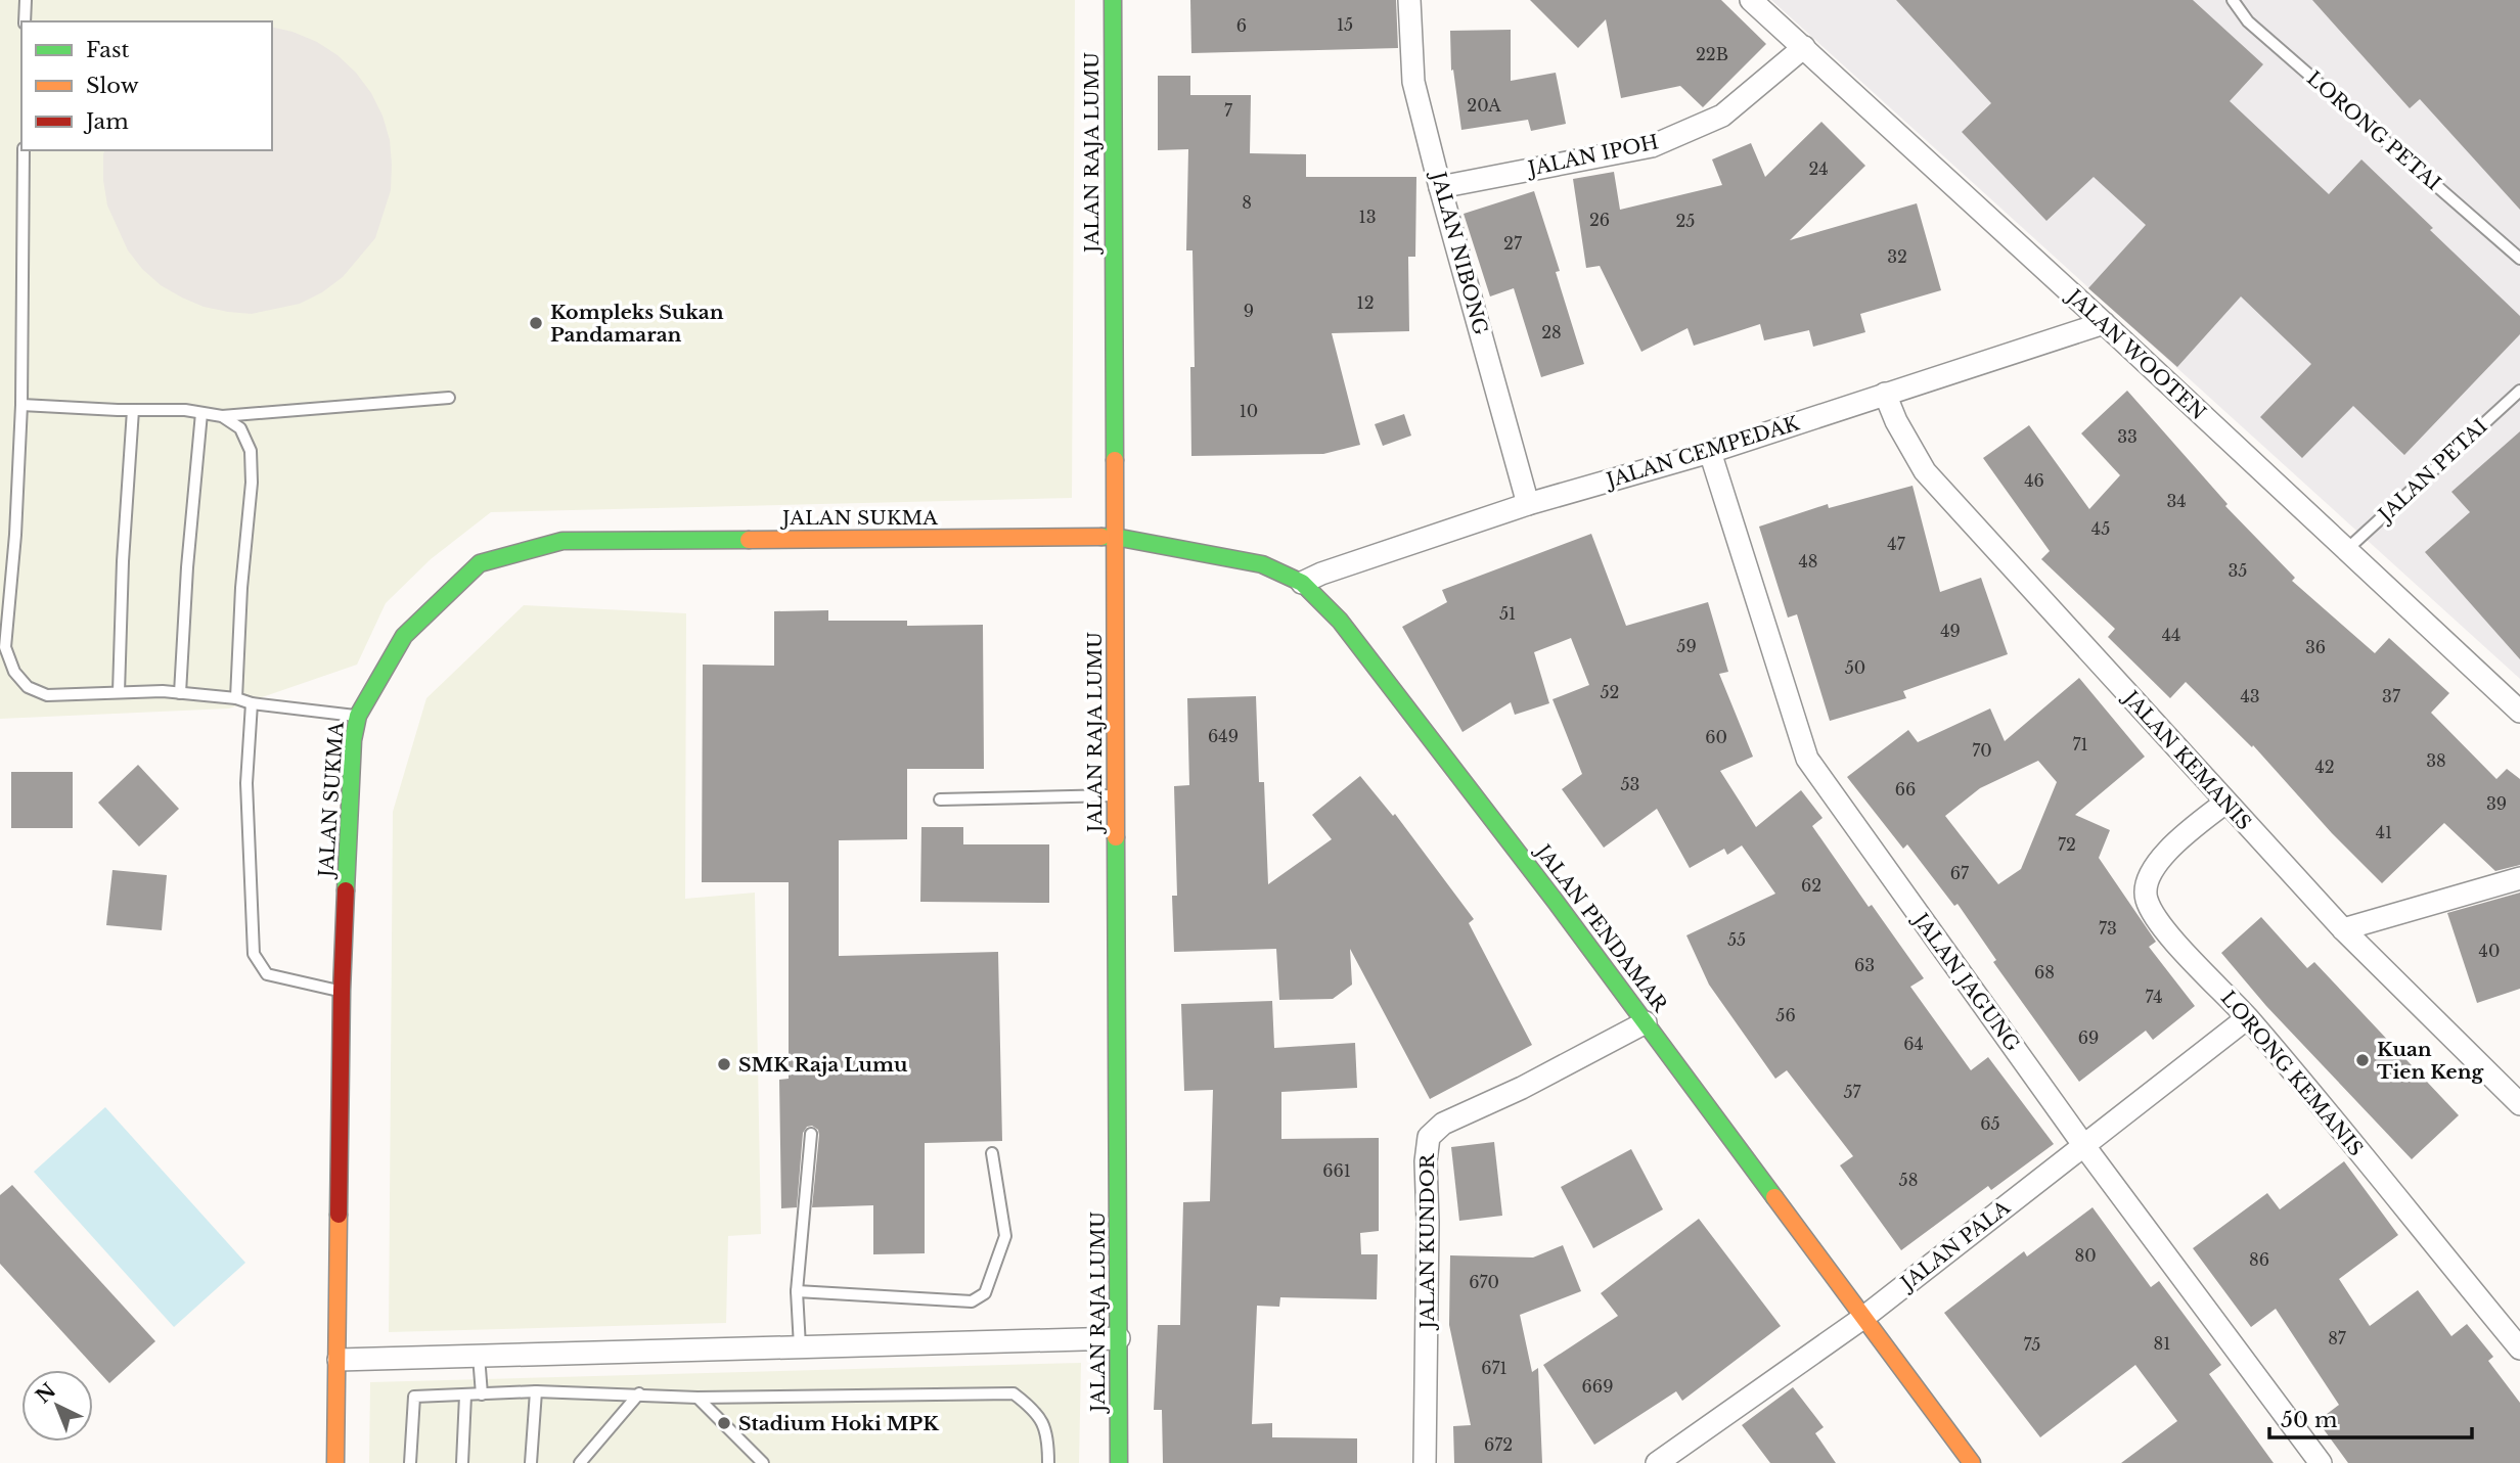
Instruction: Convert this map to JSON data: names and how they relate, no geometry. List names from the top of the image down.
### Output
{
  "streets": {
    "street": [
      "JALAN RAJA LUMU",
      "JALAN IPOH",
      "JALAN NIBONG",
      "JALAN WOOTEN",
      "JALAN CEMPEDAK",
      "JALAN SUKMA",
      "JALAN KEMANIS",
      "JALAN PENDAMAR",
      "JALAN JAGUNG",
      "LORONG KEMANIS",
      "JALAN KUNDOR",
      "JALAN PALA"
    ],
    "lane": ["LORONG PETAI", "JALAN PETAI"]
  },
  "crossings": [
    ["JALAN RAJA LUMU", "JALAN SUKMA"],
    ["JALAN RAJA LUMU", "JALAN PENDAMAR"],
    ["JALAN IPOH", "JALAN NIBONG"],
    ["JALAN IPOH", "JALAN WOOTEN"],
    ["JALAN NIBONG", "JALAN CEMPEDAK"],
    ["JALAN WOOTEN", "JALAN CEMPEDAK"],
    ["JALAN WOOTEN", "JALAN PETAI"],
    ["JALAN CEMPEDAK", "JALAN KEMANIS"],
    ["JALAN CEMPEDAK", "JALAN PENDAMAR"],
    ["JALAN CEMPEDAK", "JALAN JAGUNG"],
    ["JALAN SUKMA", "JALAN PENDAMAR"],
    ["JALAN KEMANIS", "LORONG KEMANIS"],
    ["JALAN PENDAMAR", "JALAN KUNDOR"],
    ["JALAN PENDAMAR", "JALAN PALA"],
    ["JALAN JAGUNG", "JALAN PALA"],
    ["LORONG KEMANIS", "JALAN PALA"]
  ],
  "places": [
    "Kompleks Sukan Pandamaran",
    "Kuan Tien Keng",
    "SMK Raja Lumu",
    "Stadium Hoki MPK"
  ],
  "house_numbers": [
    "15",
    "6",
    "22B",
    "20A",
    "7",
    "24",
    "8",
    "13",
    "26",
    "25",
    "27",
    "32",
    "12",
    "9",
    "28",
    "10",
    "33",
    "46",
    "34",
    "45",
    "47",
    "48",
    "35",
    "51",
    "49",
    "44",
    "59",
    "36",
    "50",
    "52",
    "43",
    "37",
    "649",
    "60",
    "71",
    "70",
    "38",
    "42",
    "53",
    "66",
    "39",
    "41",
    "72",
    "67",
    "62",
    "73",
    "55",
    "40",
    "63",
    "68",
    "74",
    "56",
    "69",
    "64",
    "57",
    "65",
    "661",
    "58",
    "80",
    "86",
    "670",
    "87",
    "81",
    "75",
    "671",
    "669",
    "672"
  ],
  "legend": ["Fast", "Slow", "Jam"],
  "scale_bar": "50 m",
  "north": "top left"
}
